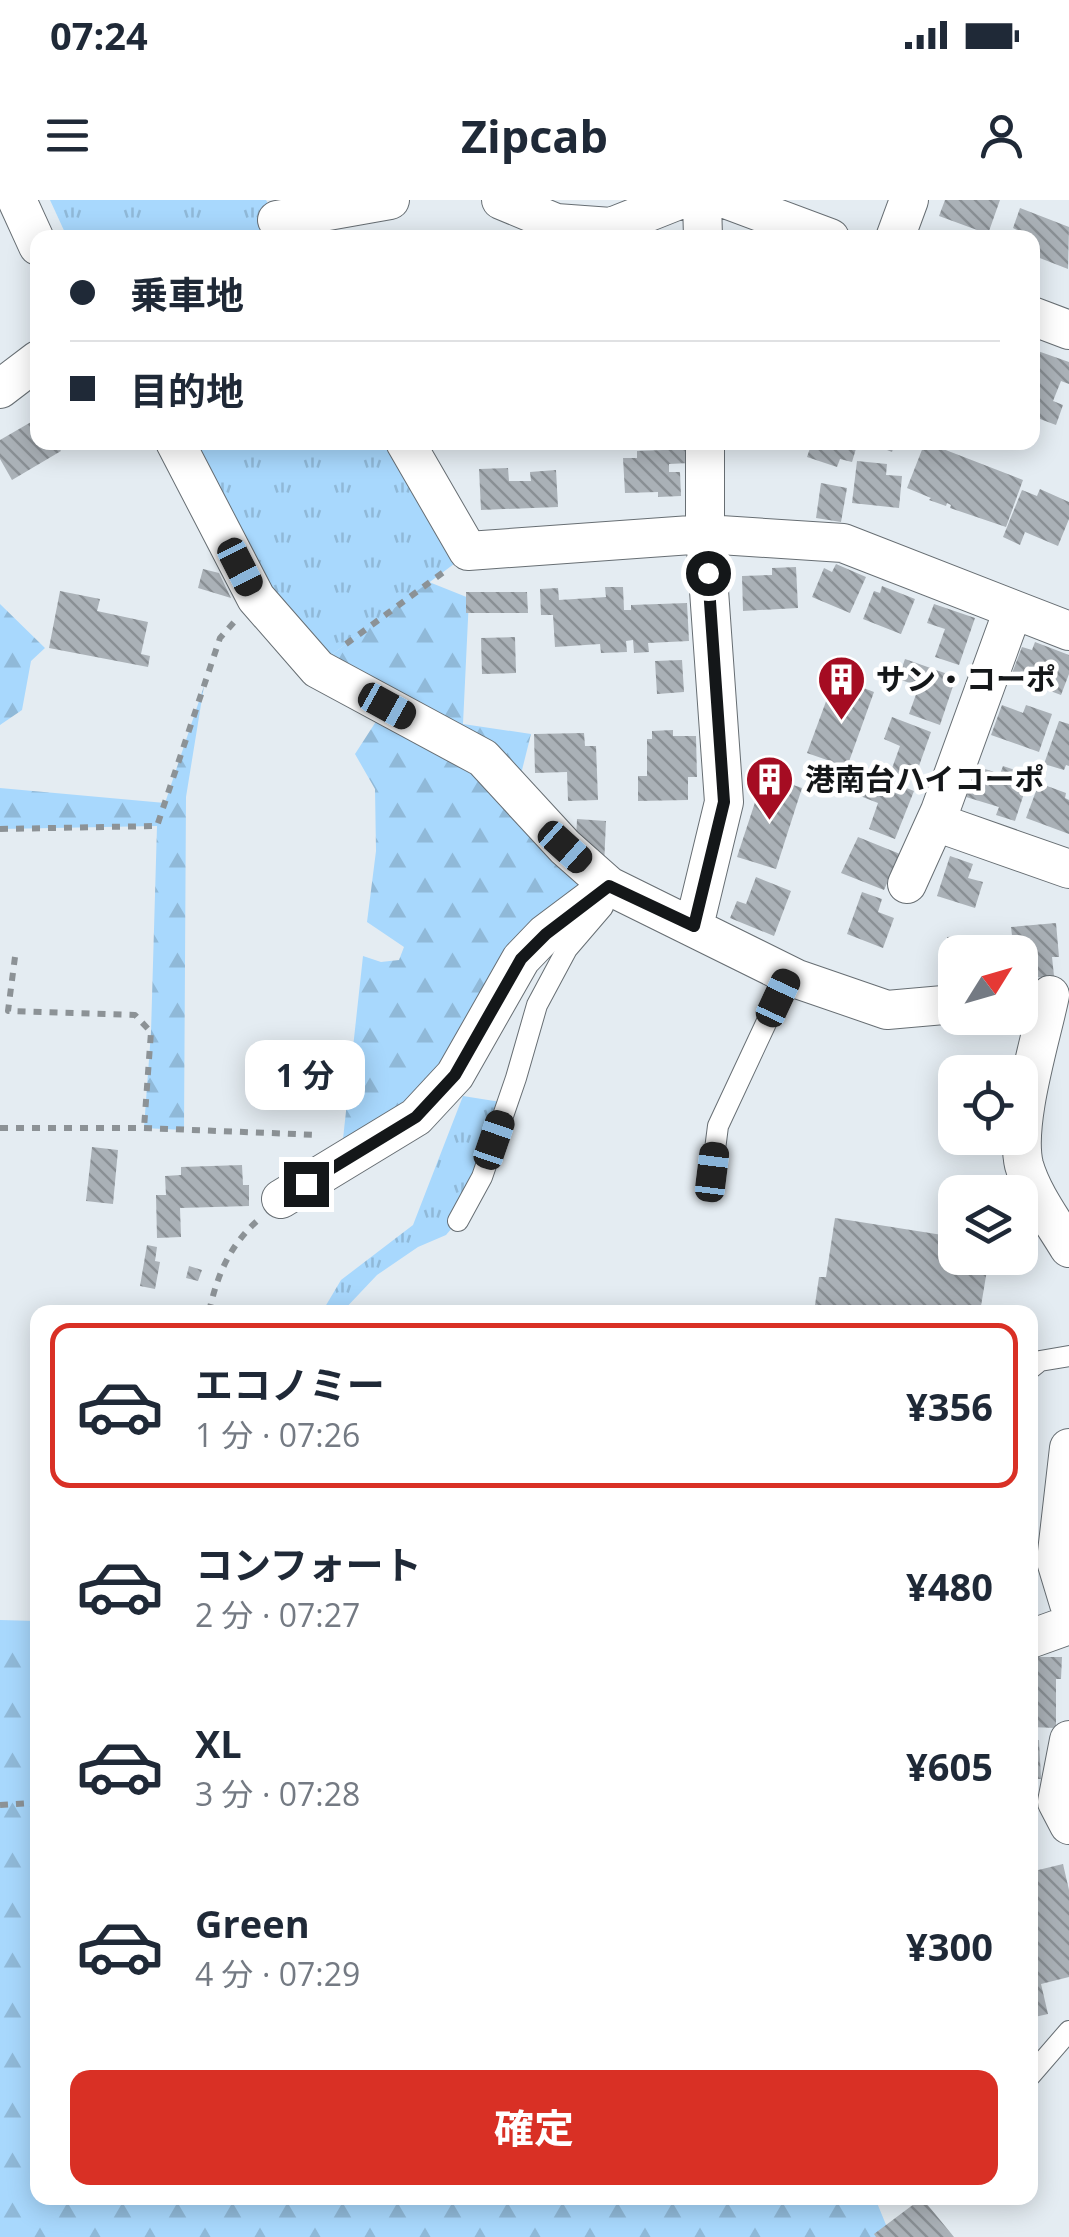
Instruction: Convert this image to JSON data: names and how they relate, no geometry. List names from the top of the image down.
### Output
{
  "places": {
    "building": ["サン・コーポ", "港南台ハイコーポ"]
  },
  "north": "top right",
  "page": {
    "status": "07:24",
    "header": "Zipcab",
    "banner": ["乗車地", "目的地"],
    "bubble": "1 分",
    "list": [
      {
        "name": "エコノミー",
        "note": "1 分 · 07:26",
        "value": "¥356"
      },
      {
        "name": "コンフォート",
        "note": "2 分 · 07:27",
        "value": "¥480"
      },
      {
        "name": "XL",
        "note": "3 分 · 07:28",
        "value": "¥605"
      },
      {
        "name": "Green",
        "note": "4 分 · 07:29",
        "value": "¥300"
      }
    ],
    "buttons": "確定"
  }
}
